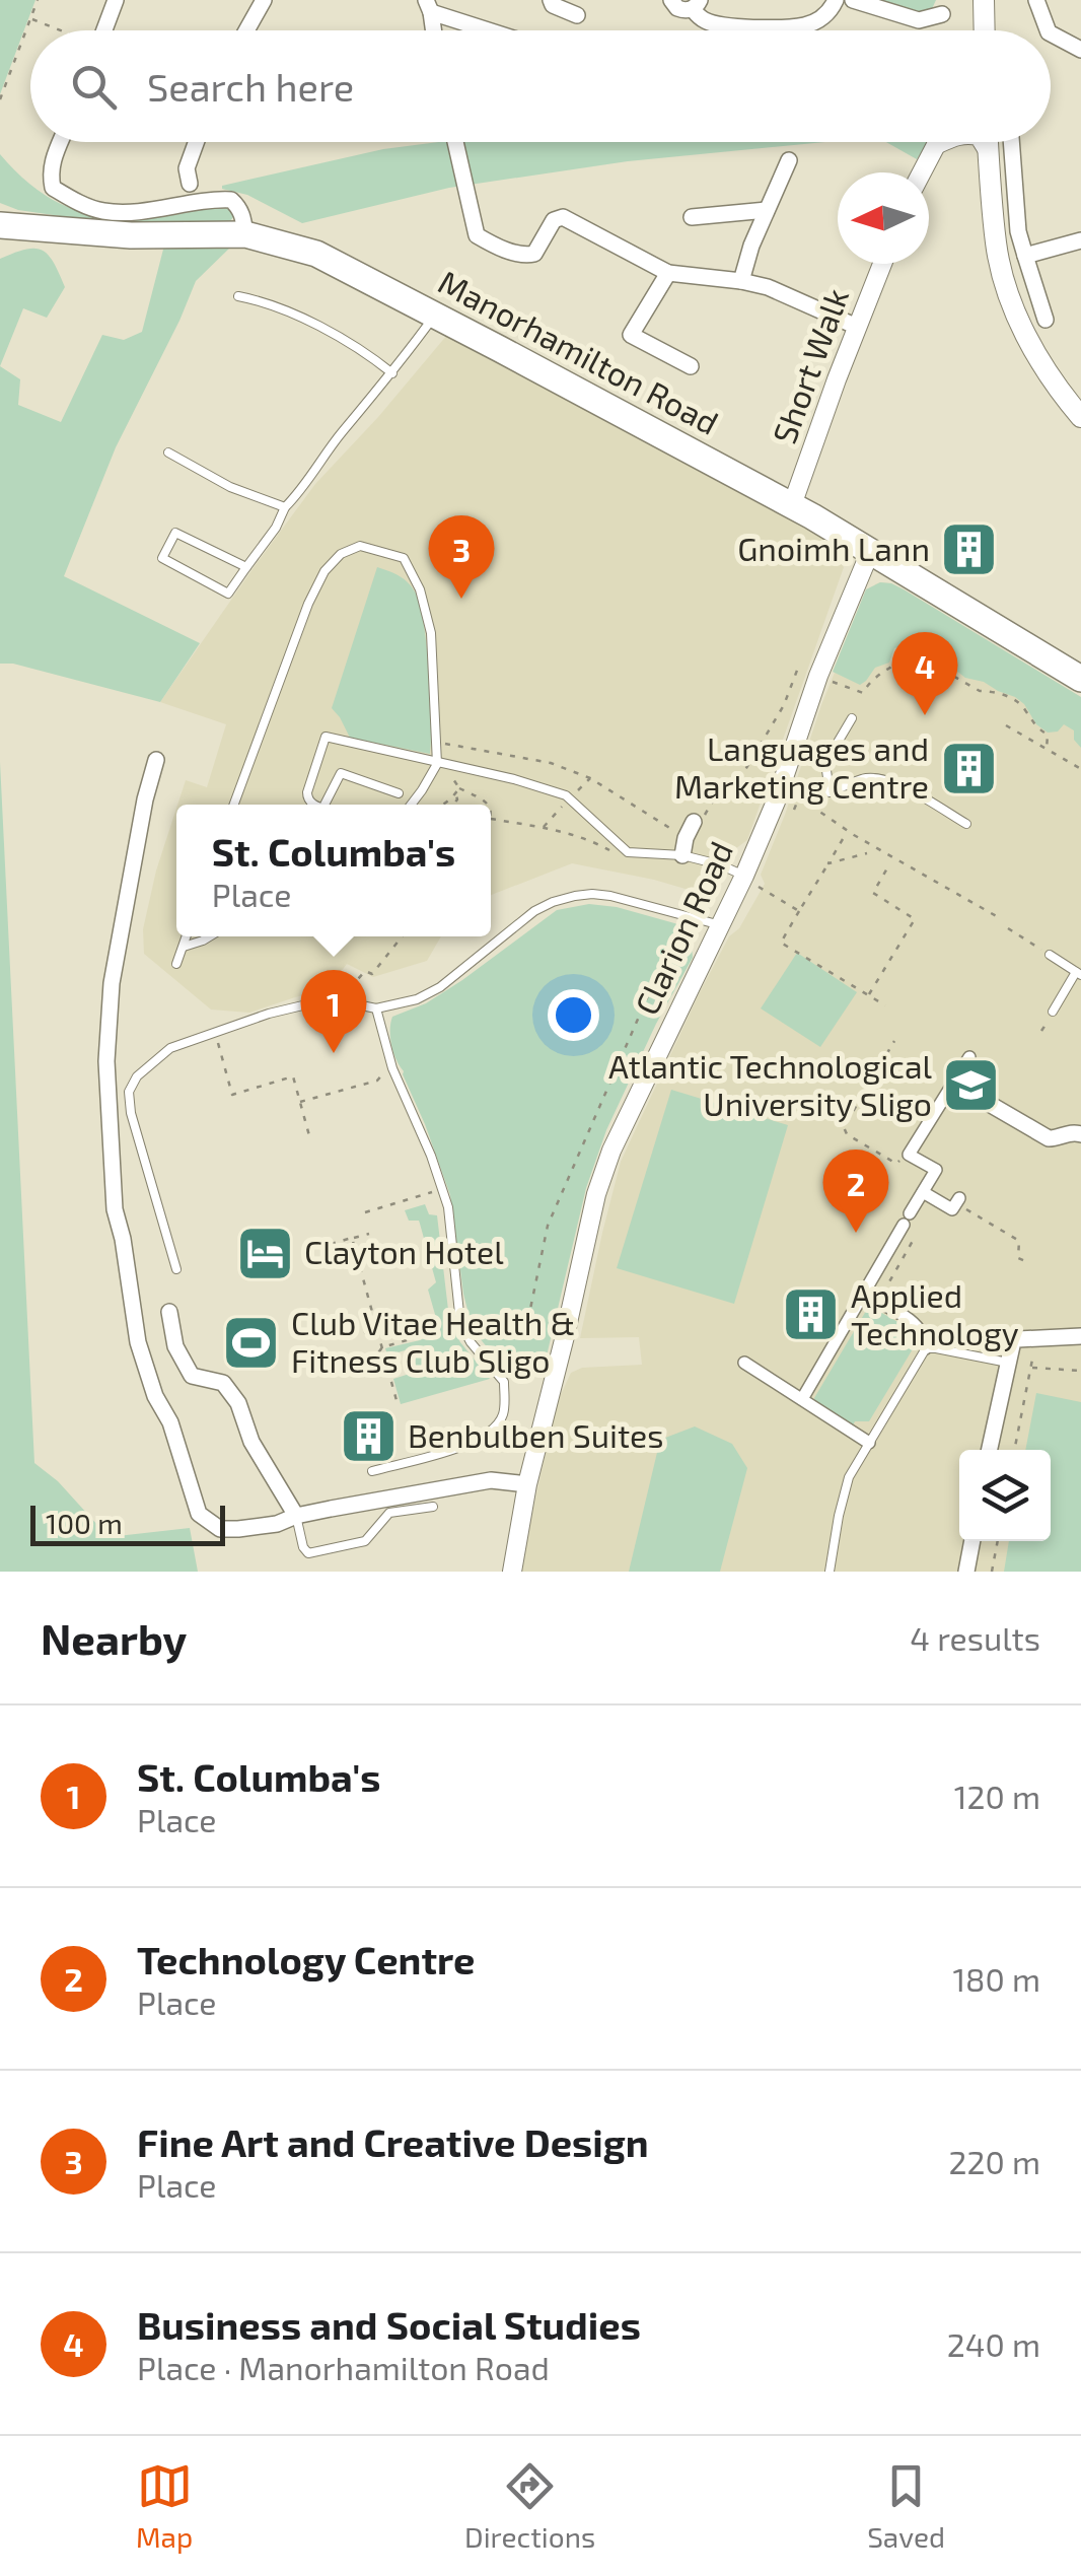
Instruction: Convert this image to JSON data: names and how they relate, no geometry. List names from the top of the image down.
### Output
{
  "streets": {
    "highway": ["Manorhamilton Road"],
    "street": ["Short Walk", "Clarion Road"]
  },
  "crossings": [
    ["Manorhamilton Road", "Short Walk"],
    ["Manorhamilton Road", "Clarion Road"]
  ],
  "places": {
    "building": [
      "Gnoimh Lann",
      "Languages and Marketing Centre",
      "Applied Technology",
      "Benbulben Suites"
    ],
    "school or university": ["Atlantic Technological University Sligo"],
    "hotel": ["Clayton Hotel"],
    "sports": ["Club Vitae Health & Fitness Club Sligo"]
  },
  "scale_bar": "100 m",
  "north": "left",
  "page": {
    "search": "Search here",
    "pins": [
      "3",
      "4",
      "1",
      "2"
    ],
    "popup": ["St. Columba's", "Place"],
    "scale": "100 m",
    "heading": ["Nearby", "4 results"],
    "list": [
      {
        "mark": "1",
        "name": "St. Columba's",
        "note": "Place",
        "value": "120 m"
      },
      {
        "mark": "2",
        "name": "Technology Centre",
        "note": "Place",
        "value": "180 m"
      },
      {
        "mark": "3",
        "name": "Fine Art and Creative Design",
        "note": "Place",
        "value": "220 m"
      },
      {
        "mark": "4",
        "name": "Business and Social Studies",
        "note": "Place · Manorhamilton Road",
        "value": "240 m"
      }
    ],
    "nav": ["Map", "Directions", "Saved"]
  }
}
